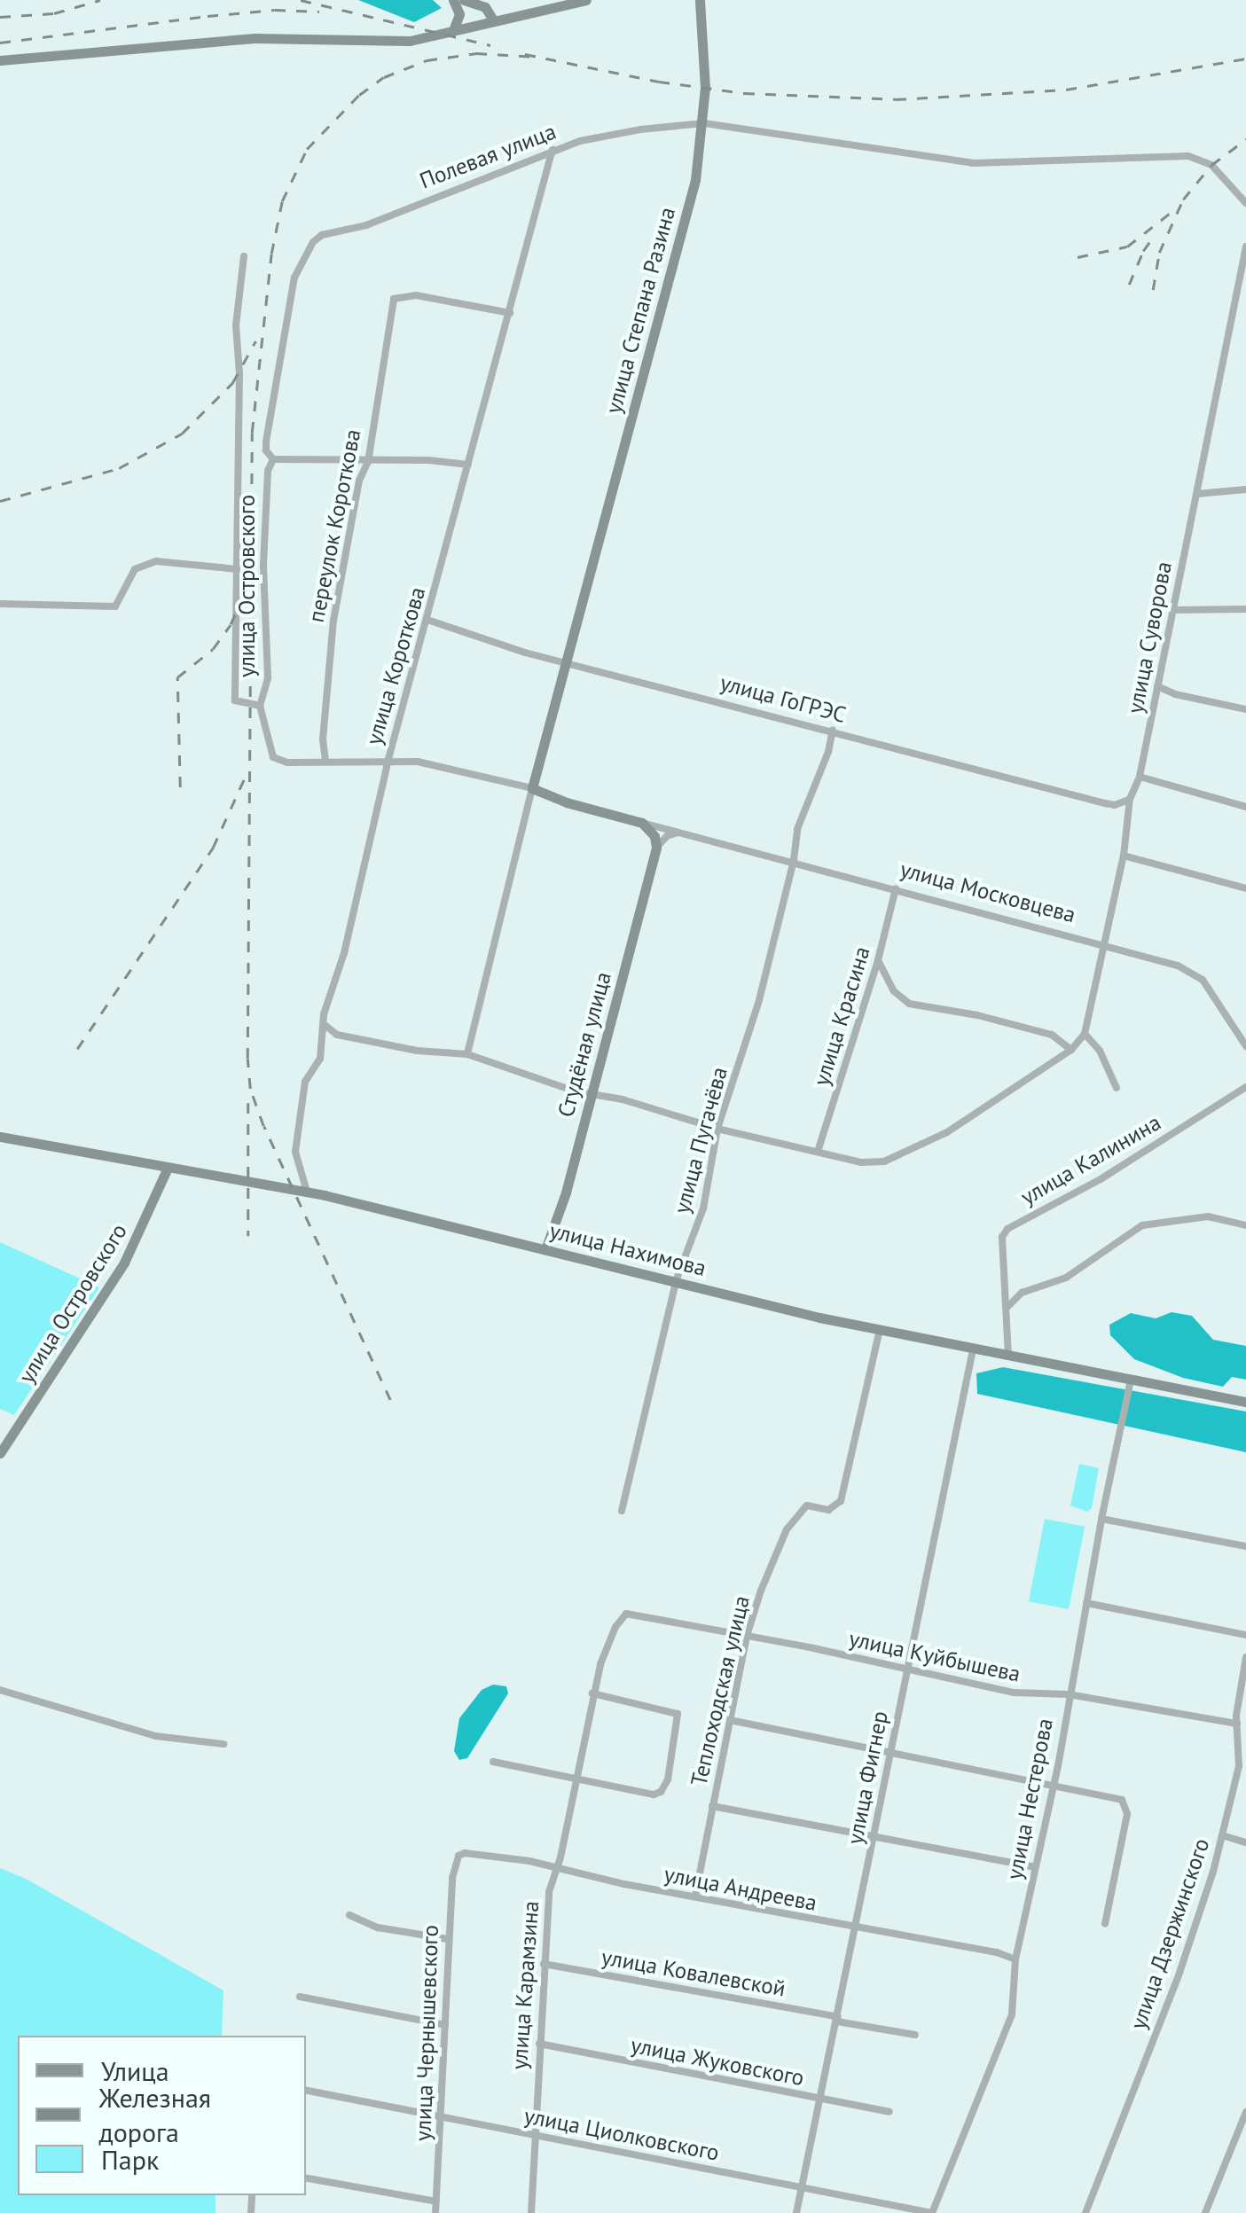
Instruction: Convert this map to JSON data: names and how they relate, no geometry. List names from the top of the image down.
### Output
{
  "streets": {
    "main road": [
      "улица Степана Разина",
      "улица Островского",
      "улица Московцева",
      "Студёная улица",
      "улица Нахимова"
    ],
    "street": [
      "Полевая улица",
      "переулок Короткова",
      "улица Суворова",
      "улица Короткова",
      "улица ГоГРЭС",
      "улица Красина",
      "улица Пугачёва",
      "улица Калинина",
      "улица Куйбышева",
      "Теплоходская улица",
      "улица Фигнер",
      "улица Нестерова",
      "улица Андреева",
      "улица Дзержинского",
      "улица Ковалевской",
      "улица Карамзина",
      "улица Чернышевского",
      "улица Жуковского",
      "улица Циолковского"
    ]
  },
  "crossings": [
    ["Полевая улица", "улица Степана Разина"],
    ["Полевая улица", "улица Островского"],
    ["Полевая улица", "улица Короткова"],
    ["улица Степана Разина", "улица ГоГРЭС"],
    ["переулок Короткова", "улица Короткова"],
    ["переулок Короткова", "улица Московцева"],
    ["улица Островского", "улица Московцева"],
    ["улица Островского", "улица Нахимова"],
    ["улица Суворова", "улица Короткова"],
    ["улица Суворова", "улица ГоГРЭС"],
    ["улица Суворова", "улица Московцева"],
    ["улица Суворова", "улица Красина"],
    ["улица Суворова", "Студёная улица"],
    ["улица Суворова", "улица Пугачёва"],
    ["улица Короткова", "улица ГоГРЭС"],
    ["улица Короткова", "улица Московцева"],
    ["улица Короткова", "улица Нахимова"],
    ["улица ГоГРЭС", "улица Пугачёва"],
    ["улица Московцева", "улица Красина"],
    ["улица Московцева", "улица Пугачёва"],
    ["Студёная улица", "улица Нахимова"],
    ["улица Пугачёва", "улица Нахимова"],
    ["улица Нахимова", "Теплоходская улица"],
    ["улица Нахимова", "улица Фигнер"],
    ["улица Нахимова", "улица Нестерова"],
    ["улица Куйбышева", "Теплоходская улица"],
    ["улица Куйбышева", "улица Фигнер"],
    ["улица Куйбышева", "улица Нестерова"],
    ["улица Куйбышева", "улица Дзержинского"],
    ["улица Куйбышева", "улица Карамзина"],
    ["Теплоходская улица", "улица Андреева"],
    ["улица Фигнер", "улица Андреева"],
    ["улица Фигнер", "улица Ковалевской"],
    ["улица Фигнер", "улица Жуковского"],
    ["улица Фигнер", "улица Циолковского"],
    ["улица Нестерова", "улица Андреева"],
    ["улица Нестерова", "улица Циолковского"],
    ["улица Андреева", "улица Карамзина"],
    ["улица Андреева", "улица Чернышевского"],
    ["улица Ковалевской", "улица Карамзина"],
    ["улица Карамзина", "улица Жуковского"],
    ["улица Карамзина", "улица Циолковского"],
    ["улица Чернышевского", "улица Циолковского"]
  ],
  "legend": ["Улица", "Железная дорога", "Парк"]
}
